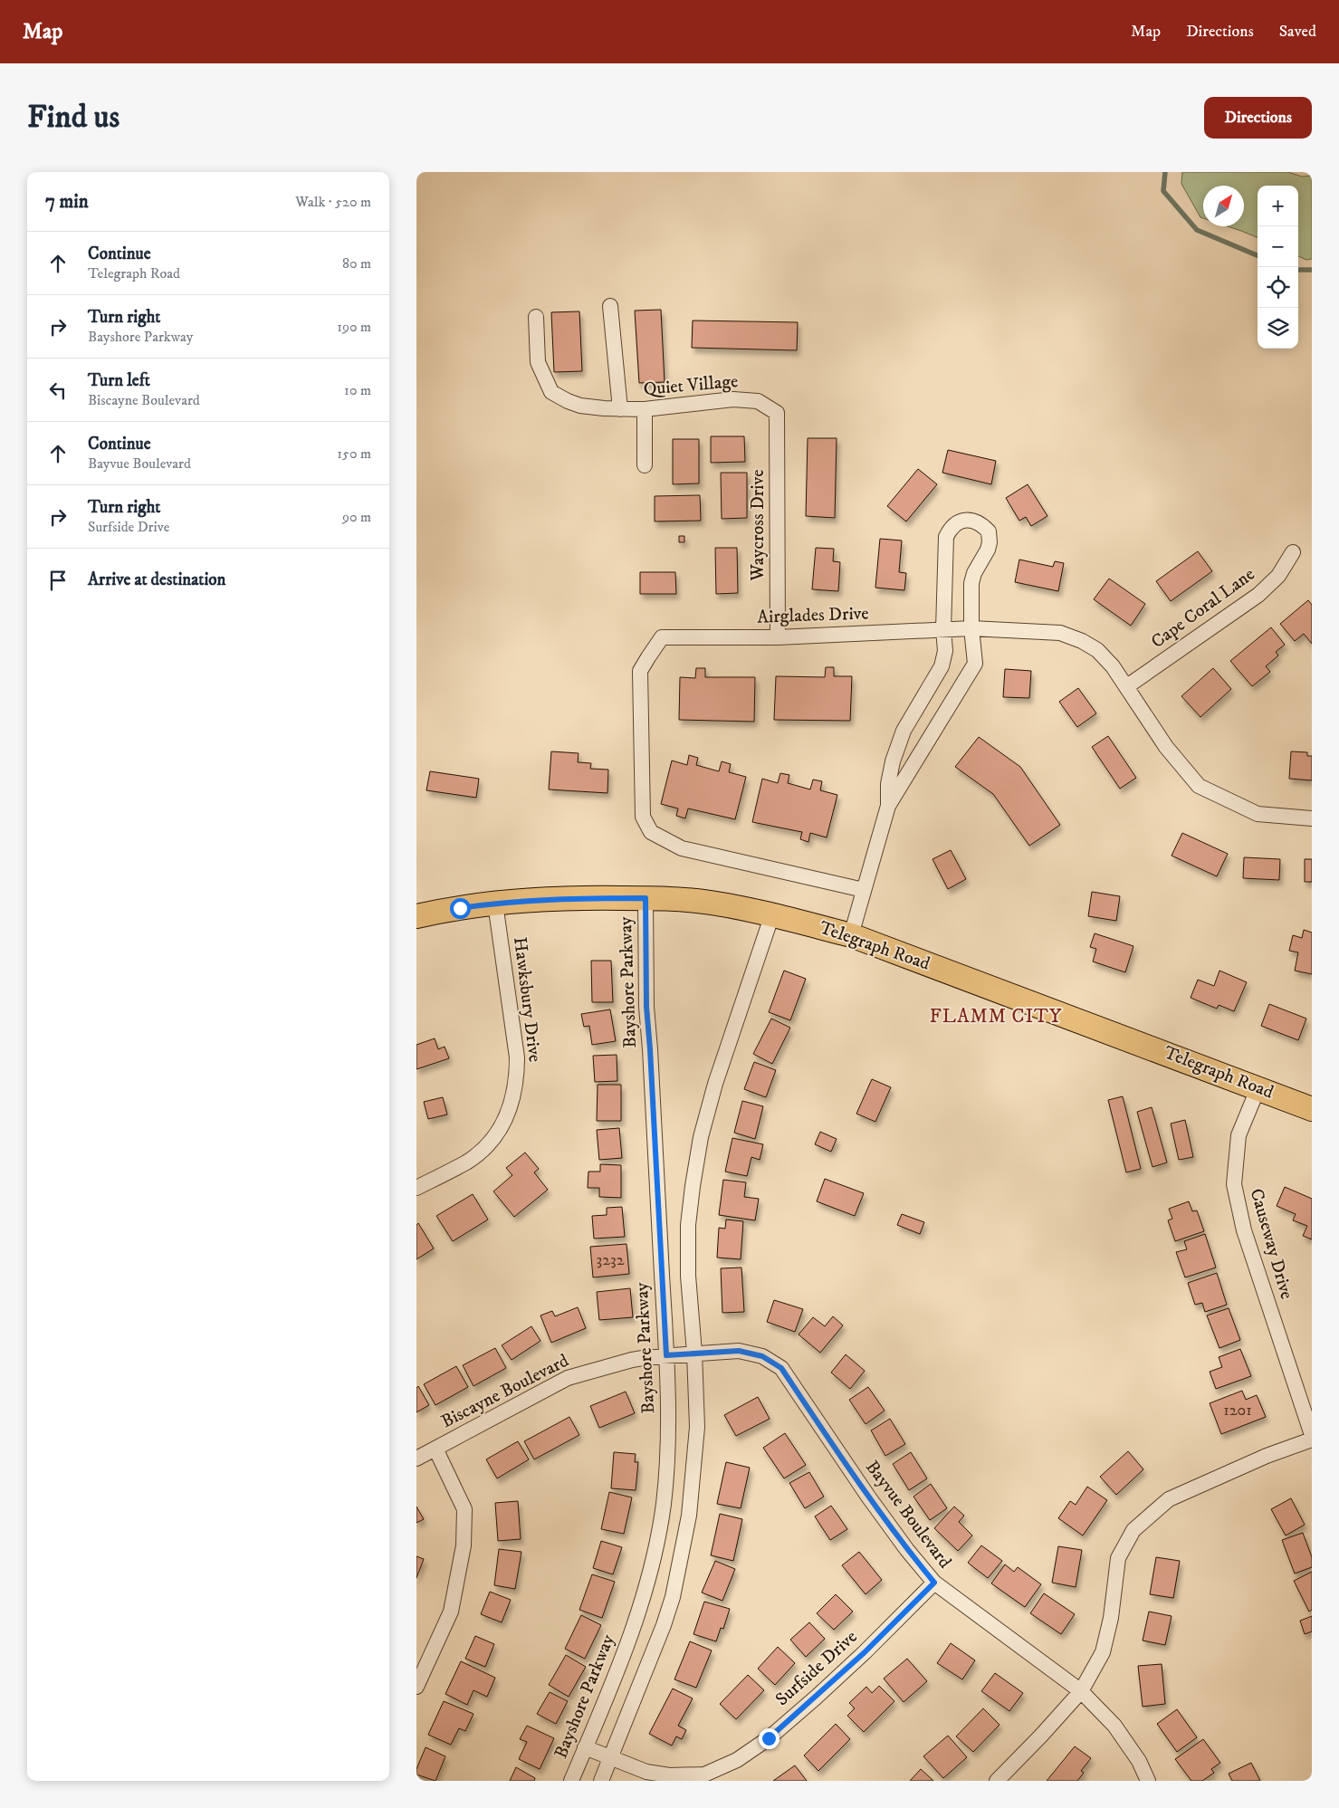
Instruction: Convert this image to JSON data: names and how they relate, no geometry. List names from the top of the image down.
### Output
{
  "streets": {
    "main road": ["Telegraph Road"],
    "street": [
      "Quiet Village",
      "Waycross Drive",
      "Cape Coral Lane",
      "Airglades Drive",
      "Bayshore Parkway",
      "Hawksbury Drive",
      "Causeway Drive",
      "Biscayne Boulevard",
      "Bayvue Boulevard",
      "Surfside Drive"
    ]
  },
  "crossings": [
    ["Quiet Village", "Waycross Drive"],
    ["Waycross Drive", "Airglades Drive"],
    ["Cape Coral Lane", "Airglades Drive"],
    ["Telegraph Road", "Bayshore Parkway"],
    ["Telegraph Road", "Hawksbury Drive"],
    ["Telegraph Road", "Causeway Drive"],
    ["Bayshore Parkway", "Biscayne Boulevard"],
    ["Bayshore Parkway", "Surfside Drive"],
    ["Biscayne Boulevard", "Bayvue Boulevard"],
    ["Bayvue Boulevard", "Surfside Drive"]
  ],
  "districts": ["FLAMM CITY"],
  "house_numbers": ["3232", "1201"],
  "north": "top right",
  "page": {
    "header": "Map",
    "nav": ["Map", "Directions", "Saved"],
    "buttons": "Directions",
    "title": "Find us",
    "heading": ["7 min", "Walk · 520 m"],
    "map_buttons": ["+", "−"],
    "list": [
      ["Continue", "Telegraph Road", "80 m"],
      ["Turn right", "Bayshore Parkway", "190 m"],
      ["Turn left", "Biscayne Boulevard", "10 m"],
      ["Continue", "Bayvue Boulevard", "150 m"],
      ["Turn right", "Surfside Drive", "90 m"],
      "Arrive at destination"
    ]
  }
}
